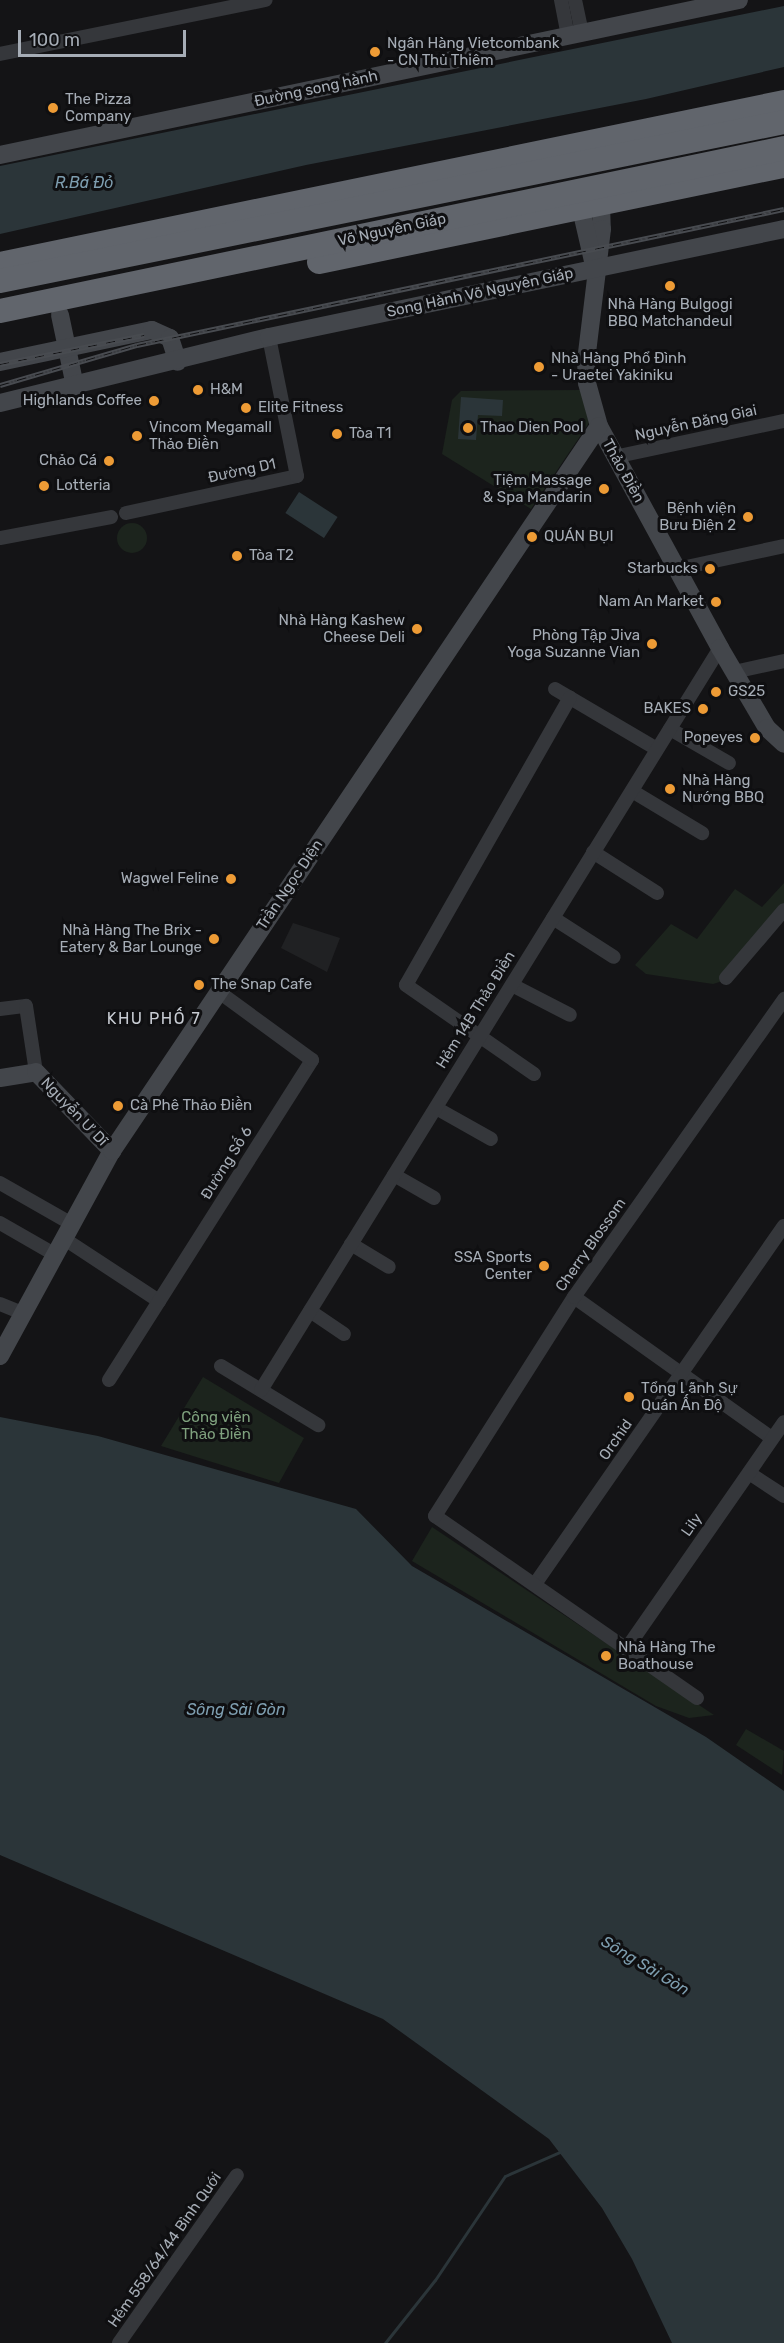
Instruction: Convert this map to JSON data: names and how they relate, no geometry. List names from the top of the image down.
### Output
{
  "streets": {
    "highway": ["Võ Nguyên Giáp"],
    "main road": [
      "Đường song hành",
      "Song Hành Võ Nguyên Giáp",
      "Thảo Điền",
      "Trần Ngọc Diện",
      "Nguyễn Ư Dĩ"
    ],
    "street": [
      "Nguyễn Đăng Giai",
      "Đường D1",
      "Hẻm 14B Thảo Điền",
      "Đường Số 6",
      "Cherry Blossom",
      "Orchid",
      "Lily",
      "Hẻm 558/64/44 Bình Quới"
    ]
  },
  "crossings": [
    ["Võ Nguyên Giáp", "Thảo Điền"],
    ["Song Hành Võ Nguyên Giáp", "Đường D1"],
    ["Song Hành Võ Nguyên Giáp", "Thảo Điền"],
    ["Nguyễn Đăng Giai", "Thảo Điền"],
    ["Thảo Điền", "Trần Ngọc Diện"],
    ["Thảo Điền", "Hẻm 14B Thảo Điền"],
    ["Trần Ngọc Diện", "Nguyễn Ư Dĩ"],
    ["Trần Ngọc Diện", "Đường Số 6"],
    ["Cherry Blossom", "Orchid"]
  ],
  "districts": ["KHU PHỐ 7"],
  "water": ["R.Bá Đỏ", "Sông Sài Gòn"],
  "parks": ["Công viên Thảo Điền"],
  "places": [
    "Ngân Hàng Vietcombank - CN Thủ Thiêm",
    "The Pizza Company",
    "Nhà Hàng Bulgogi BBQ Matchandeul",
    "Nhà Hàng Phổ Đình - Uraetei Yakiniku",
    "H&M",
    "Highlands Coffee",
    "Elite Fitness",
    "Thao Dien Pool",
    "Tòa T1",
    "Vincom Megamall Thảo Điền",
    "Chảo Cá",
    "Lotteria",
    "Tiệm Massage & Spa Mandarin",
    "Bệnh viện Bưu Điện 2",
    "QUÁN BỤI",
    "Tòa T2",
    "Starbucks",
    "Nam An Market",
    "Nhà Hàng Kashew Cheese Deli",
    "Phòng Tập Jiva Yoga Suzanne Vian",
    "GS25",
    "BAKES",
    "Popeyes",
    "Nhà Hàng Nướng BBQ",
    "Wagwel Feline",
    "Nhà Hàng The Brix - Eatery & Bar Lounge",
    "The Snap Cafe",
    "Cà Phê Thảo Điền",
    "SSA Sports Center",
    "Tổng Lãnh Sự Quán Ấn Độ",
    "Nhà Hàng The Boathouse"
  ],
  "scale_bar": "100 m"
}
